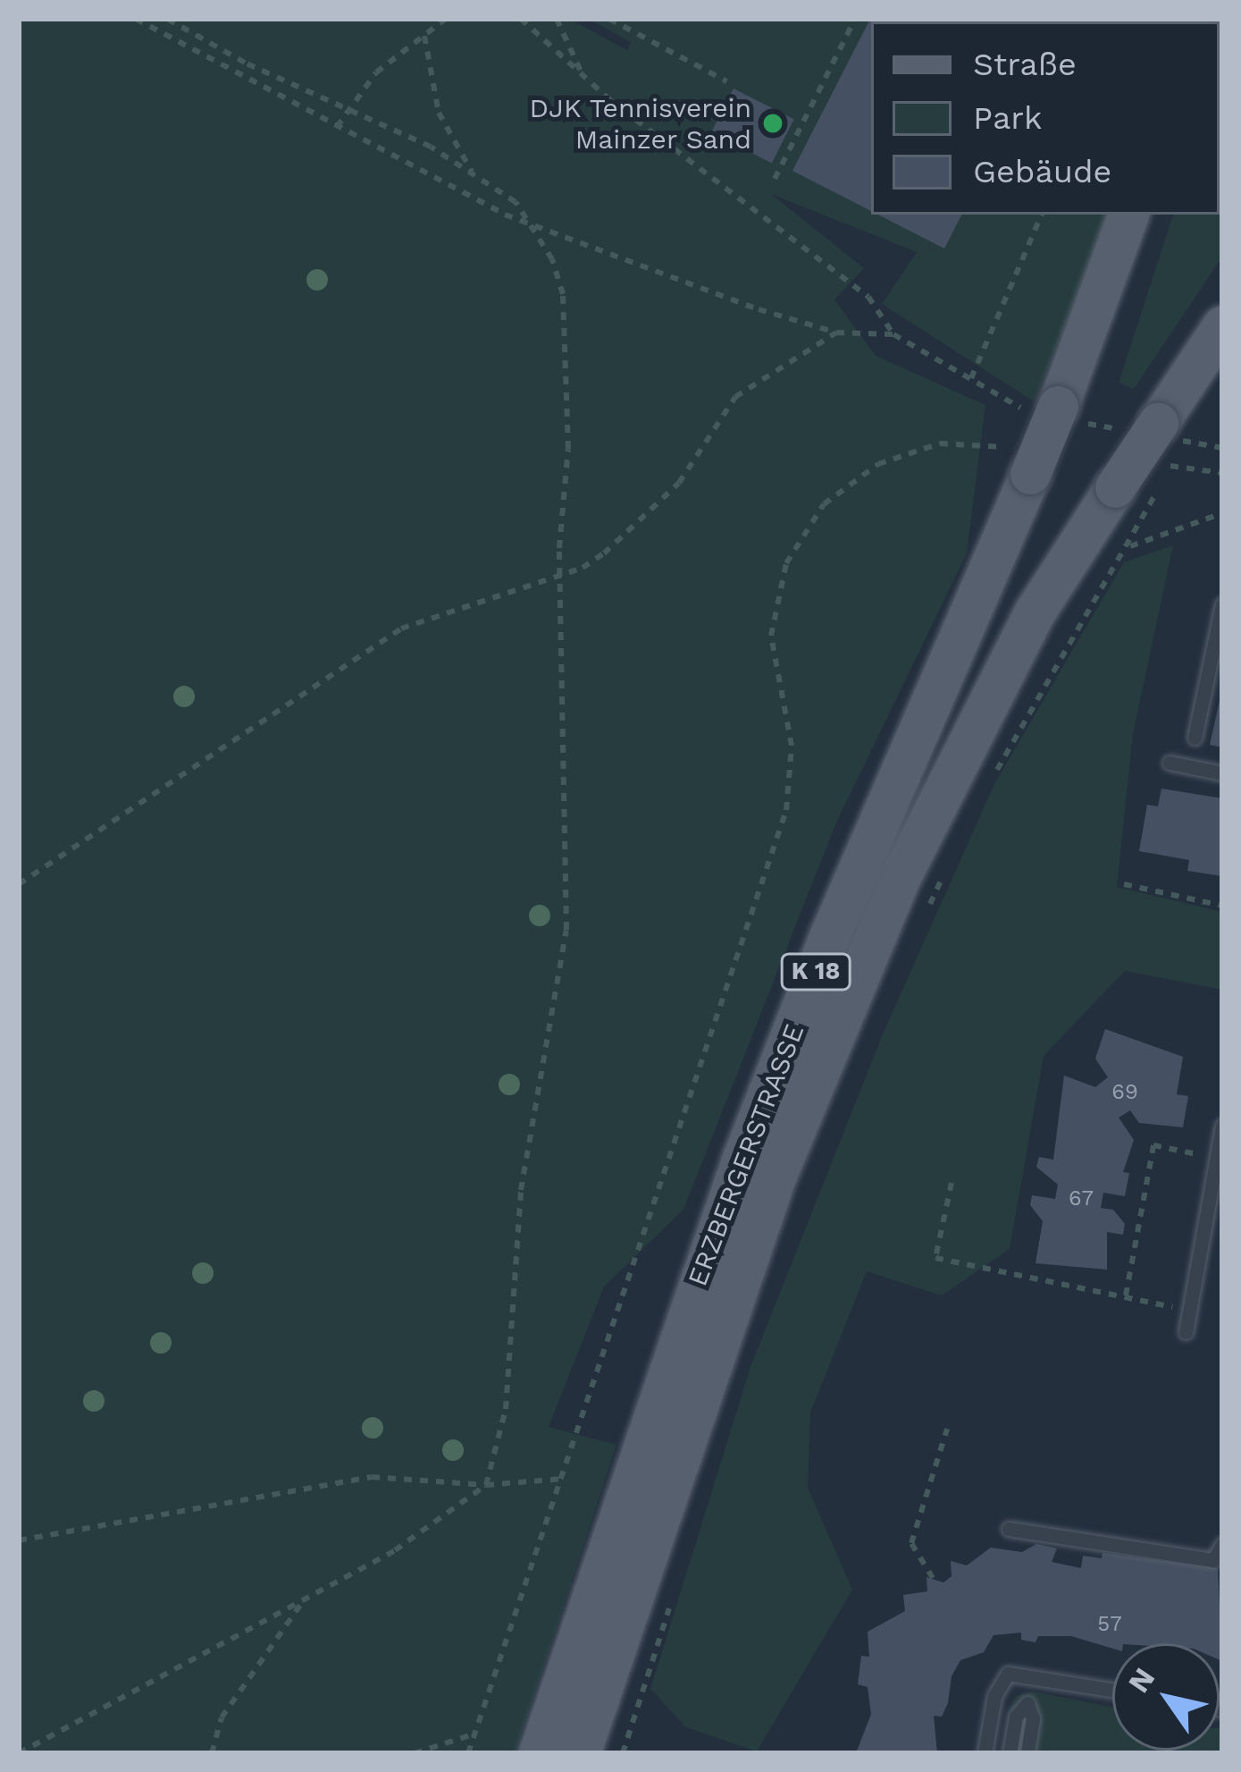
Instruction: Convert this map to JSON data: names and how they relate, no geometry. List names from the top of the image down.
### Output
{
  "streets": {
    "main road": ["K 18", "ERZBERGERSTRASSE"]
  },
  "places": ["DJK Tennisverein Mainzer Sand"],
  "house_numbers": ["69", "67", "57"],
  "legend": ["Straße", "Park", "Gebäude"],
  "north": "top left"
}
